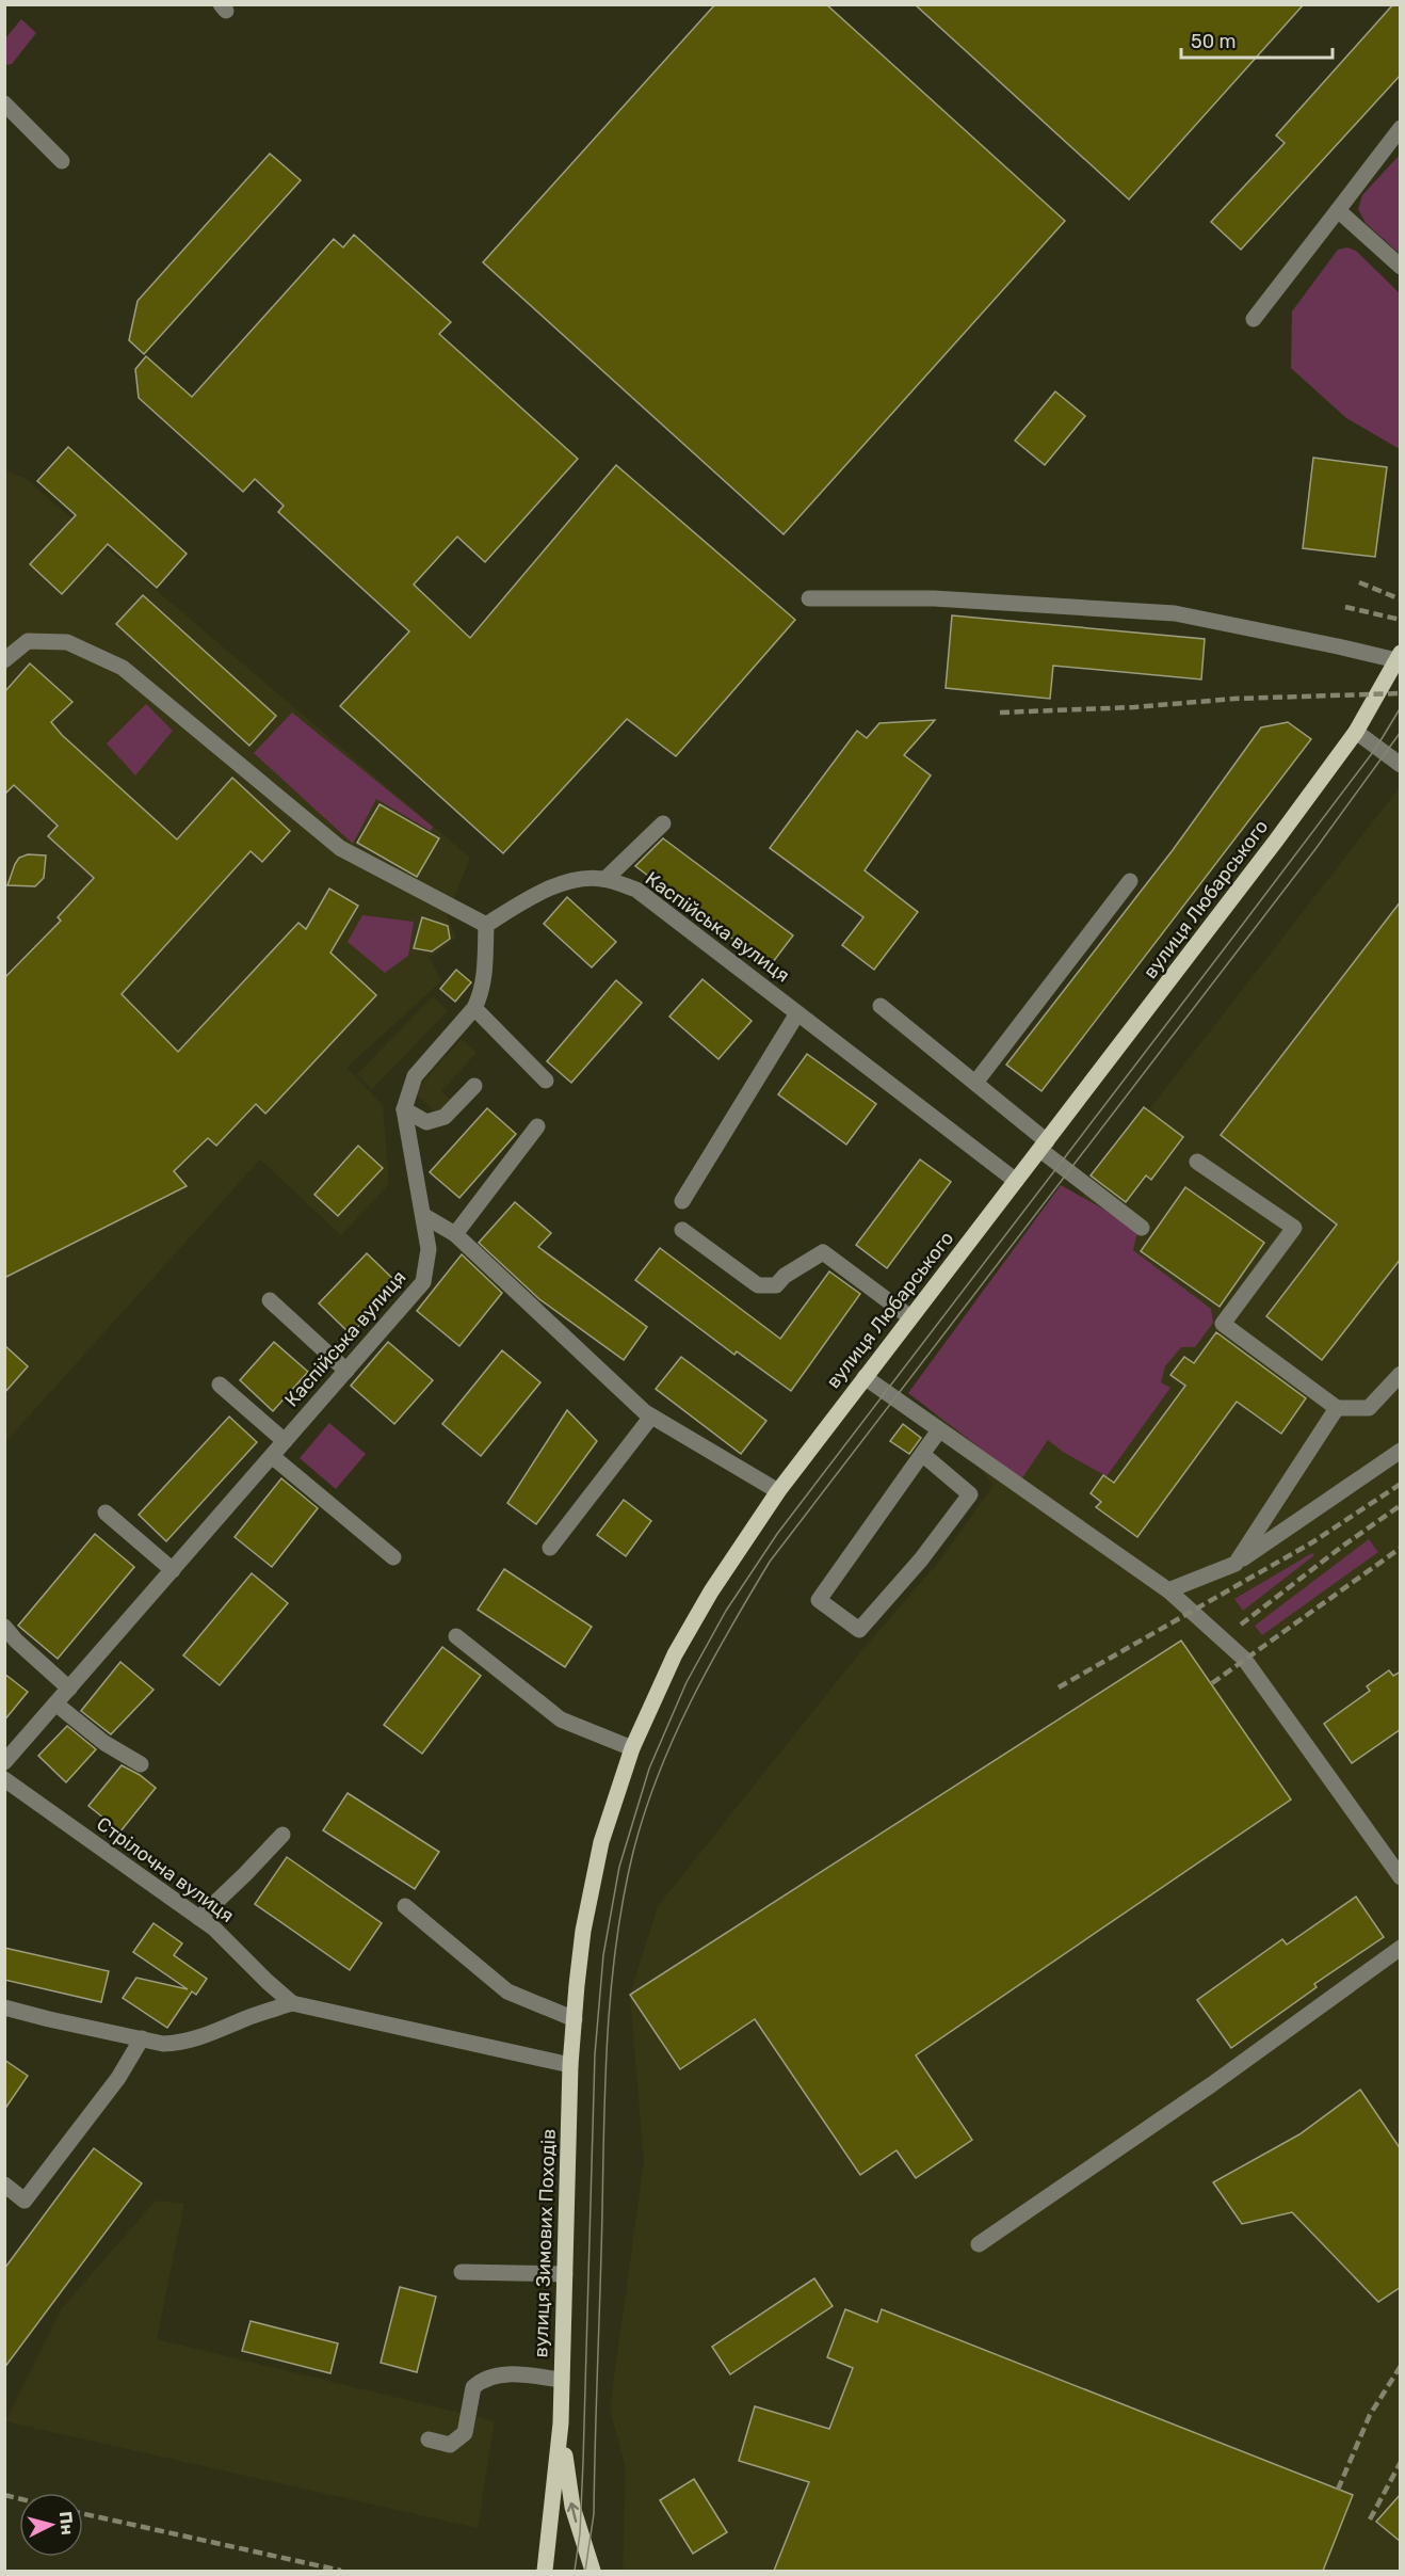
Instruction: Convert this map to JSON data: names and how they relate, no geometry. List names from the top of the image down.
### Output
{
  "streets": {
    "main road": ["вулиця Любарського", "вулиця Зимових Походів"],
    "street": ["Каспійська вулиця", "Стрілочна вулиця"]
  },
  "crossings": [
    ["вулиця Любарського", "Каспійська вулиця"],
    ["вулиця Любарського", "Стрілочна вулиця"],
    ["вулиця Любарського", "вулиця Зимових Походів"],
    ["Стрілочна вулиця", "вулиця Зимових Походів"]
  ],
  "scale_bar": "50 m",
  "north": "right"
}
